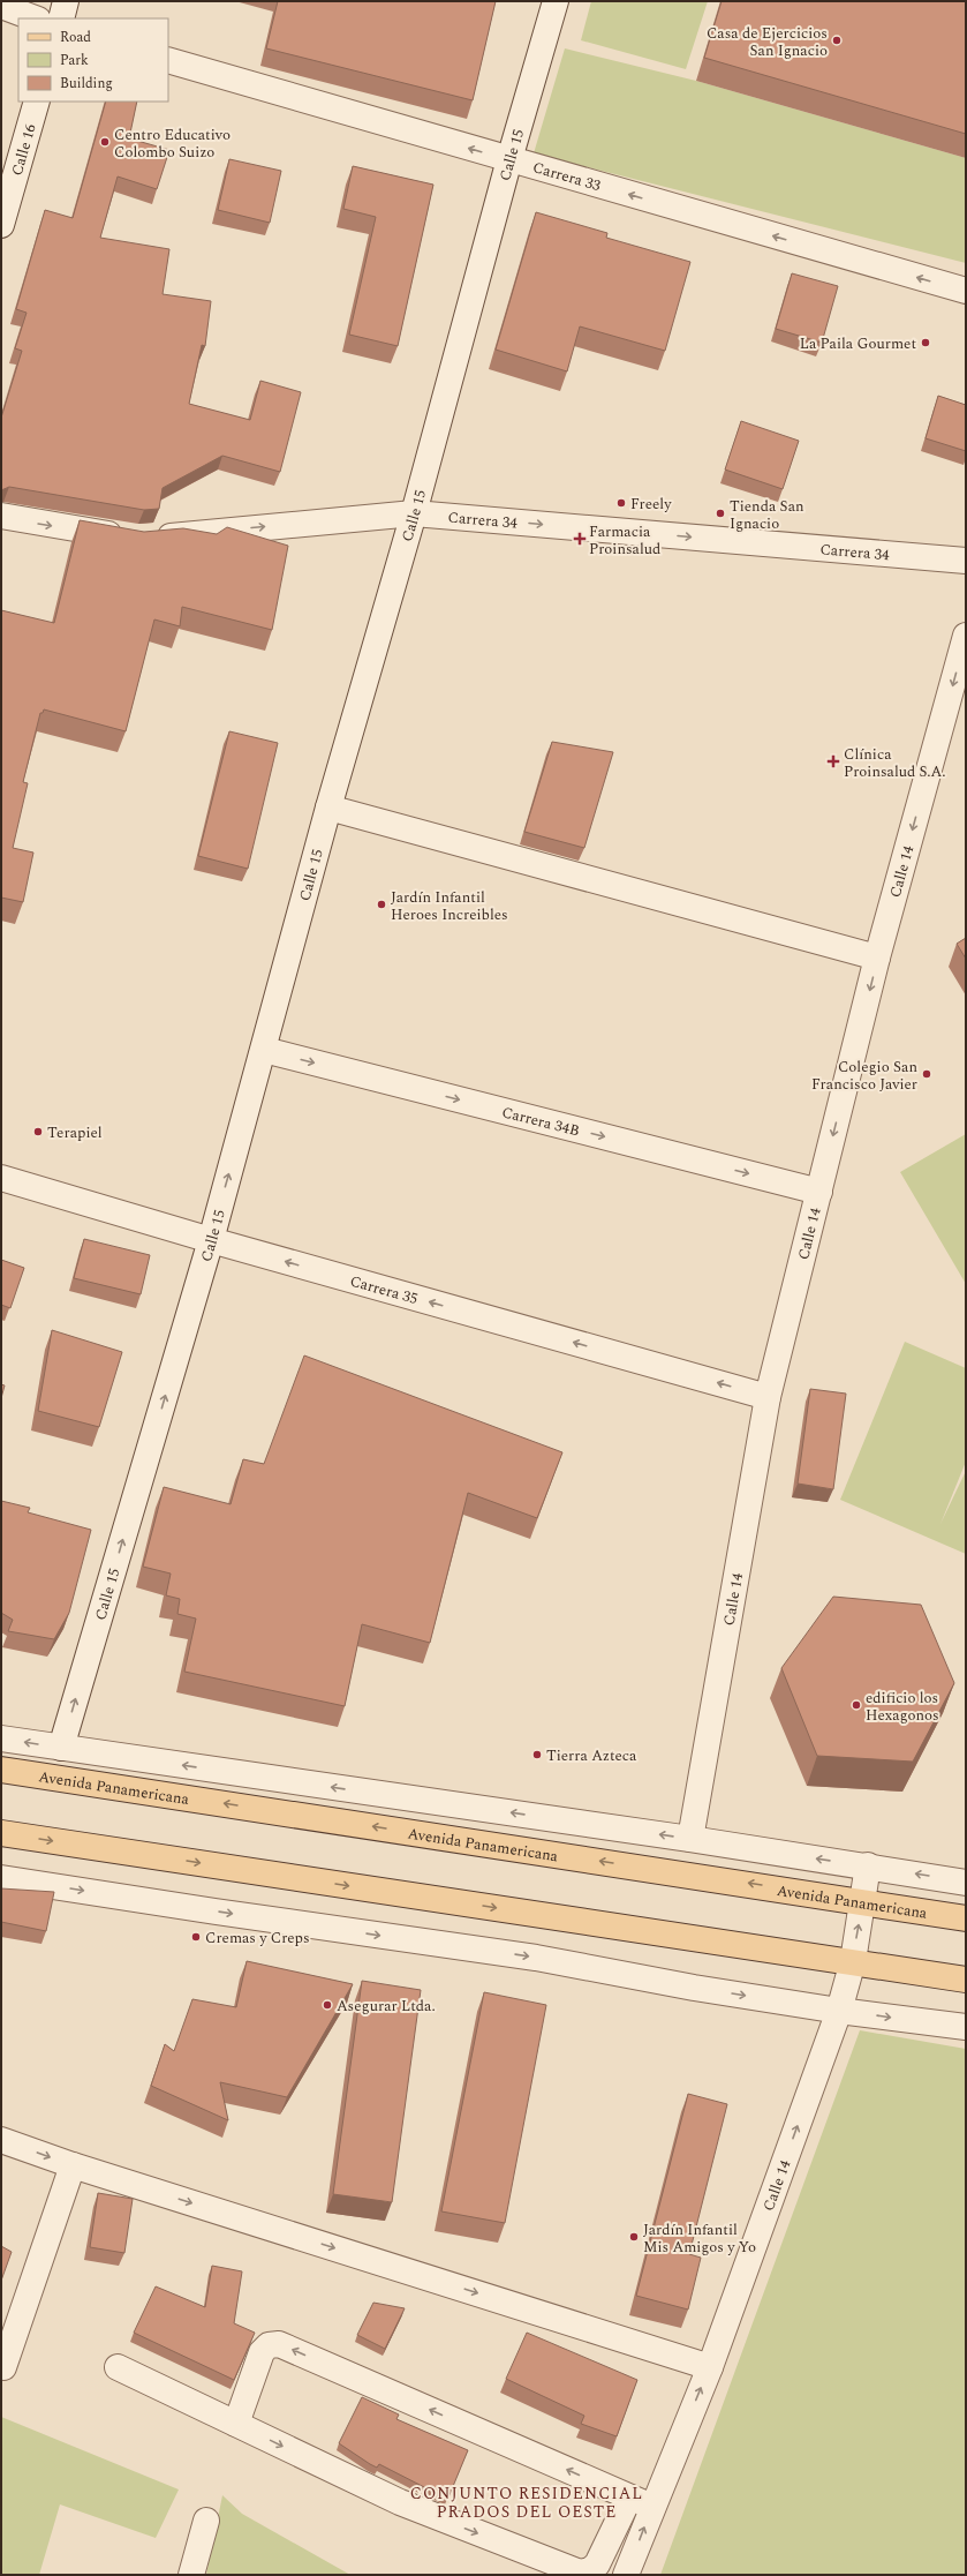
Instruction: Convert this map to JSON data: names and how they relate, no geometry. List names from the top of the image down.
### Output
{
  "streets": {
    "main road": ["Avenida Panamericana"],
    "street": [
      "Calle 16",
      "Calle 15",
      "Carrera 33",
      "Carrera 34",
      "Calle 14",
      "Carrera 34B",
      "Carrera 35"
    ]
  },
  "crossings": [
    ["Calle 15", "Carrera 33"],
    ["Calle 15", "Carrera 34"],
    ["Calle 15", "Carrera 34B"],
    ["Calle 15", "Carrera 35"],
    ["Calle 14", "Carrera 34B"],
    ["Calle 14", "Carrera 35"],
    ["Calle 14", "Avenida Panamericana"]
  ],
  "one_way": [
    "Calle 15",
    "Carrera 33",
    "Carrera 34",
    "Carrera 34B",
    "Carrera 35"
  ],
  "districts": ["CONJUNTO RESIDENCIAL PRADOS DEL OESTE"],
  "places": {
    "other": [
      "Casa de Ejercicios San Ignacio",
      "Centro Educativo Colombo Suizo",
      "La Paila Gourmet",
      "Freely",
      "Tienda San Ignacio",
      "Jardín Infantil Heroes Increibles",
      "Colegio San Francisco Javier",
      "Terapiel",
      "edificio los Hexagonos",
      "Tierra Azteca",
      "Cremas y Creps",
      "Asegurar Ltda.",
      "Jardín Infantil Mis Amigos y Yo"
    ],
    "health": ["Farmacia Proinsalud", "Clínica Proinsalud S.A."]
  },
  "legend": ["Road", "Park", "Building"]
}
